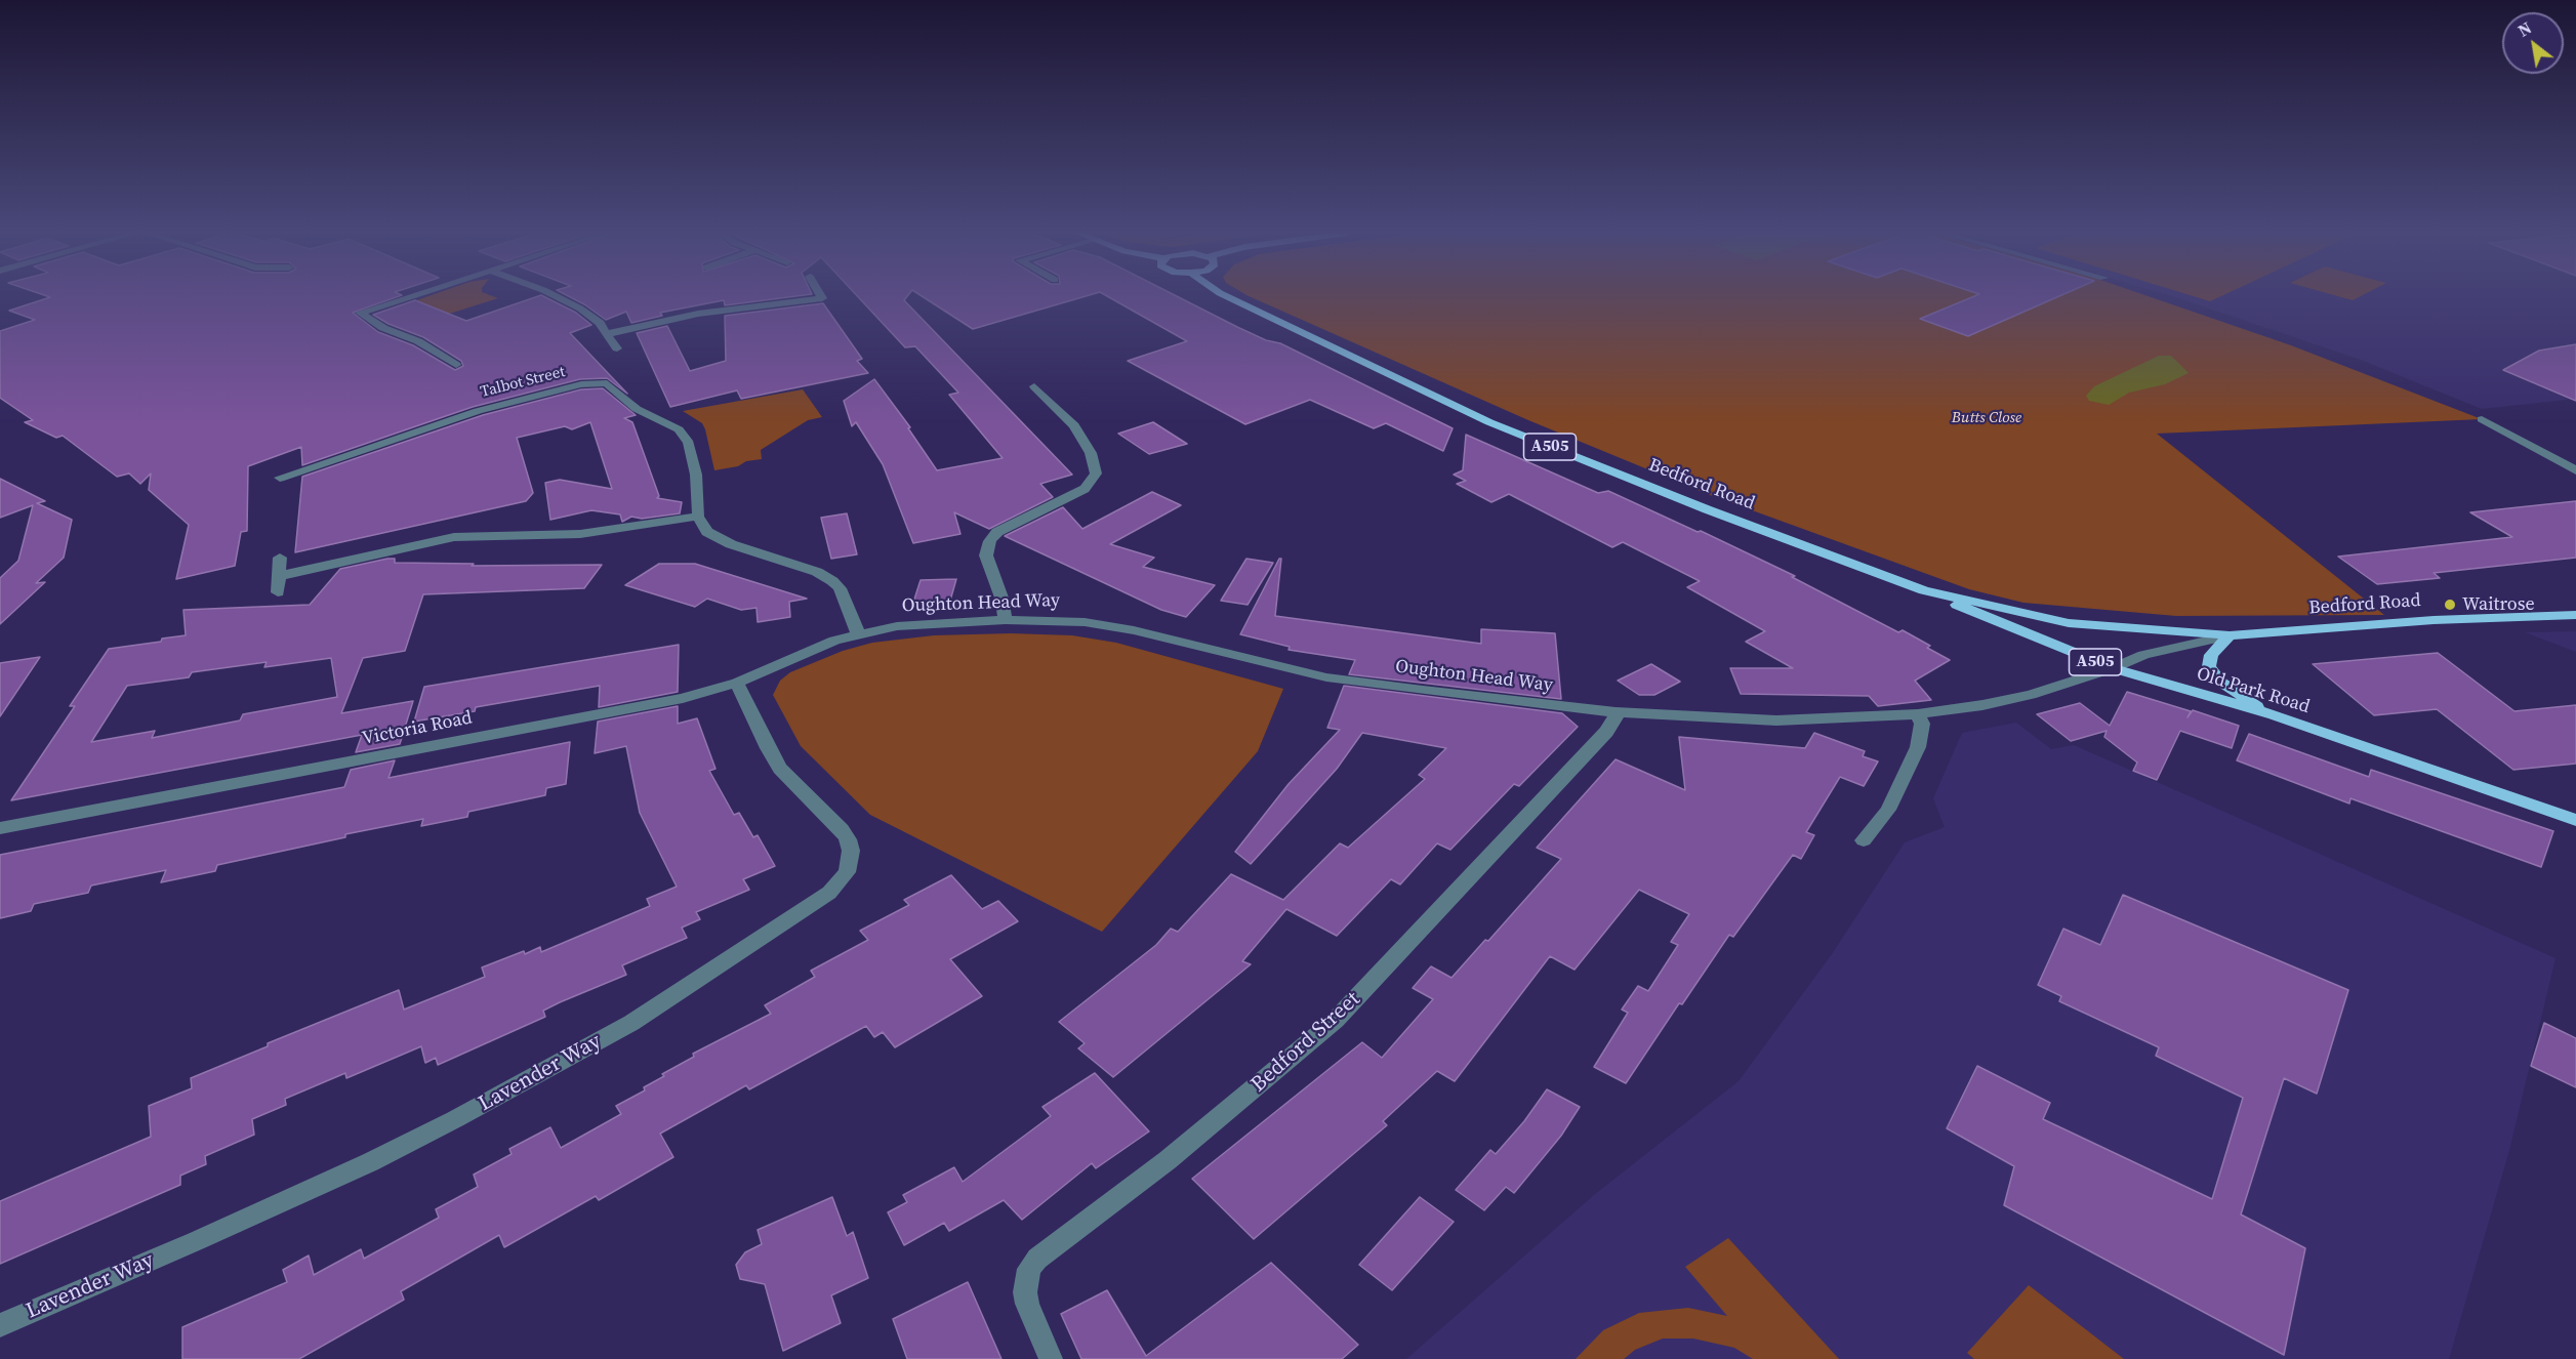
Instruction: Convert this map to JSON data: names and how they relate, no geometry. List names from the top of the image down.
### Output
{
  "streets": {
    "main road": ["A505", "Bedford Road", "Old Park Road"],
    "street": [
      "Talbot Street",
      "Oughton Head Way",
      "Victoria Road",
      "Bedford Street",
      "Lavender Way"
    ]
  },
  "crossings": [
    ["A505", "Bedford Road"],
    ["A505", "Old Park Road"],
    ["Bedford Road", "Oughton Head Way"],
    ["Bedford Road", "Old Park Road"],
    ["Oughton Head Way", "Old Park Road"],
    ["Oughton Head Way", "Victoria Road"],
    ["Oughton Head Way", "Bedford Street"],
    ["Victoria Road", "Lavender Way"]
  ],
  "parks": ["Butts Close"],
  "places": ["Waitrose"],
  "north": "top left"
}
